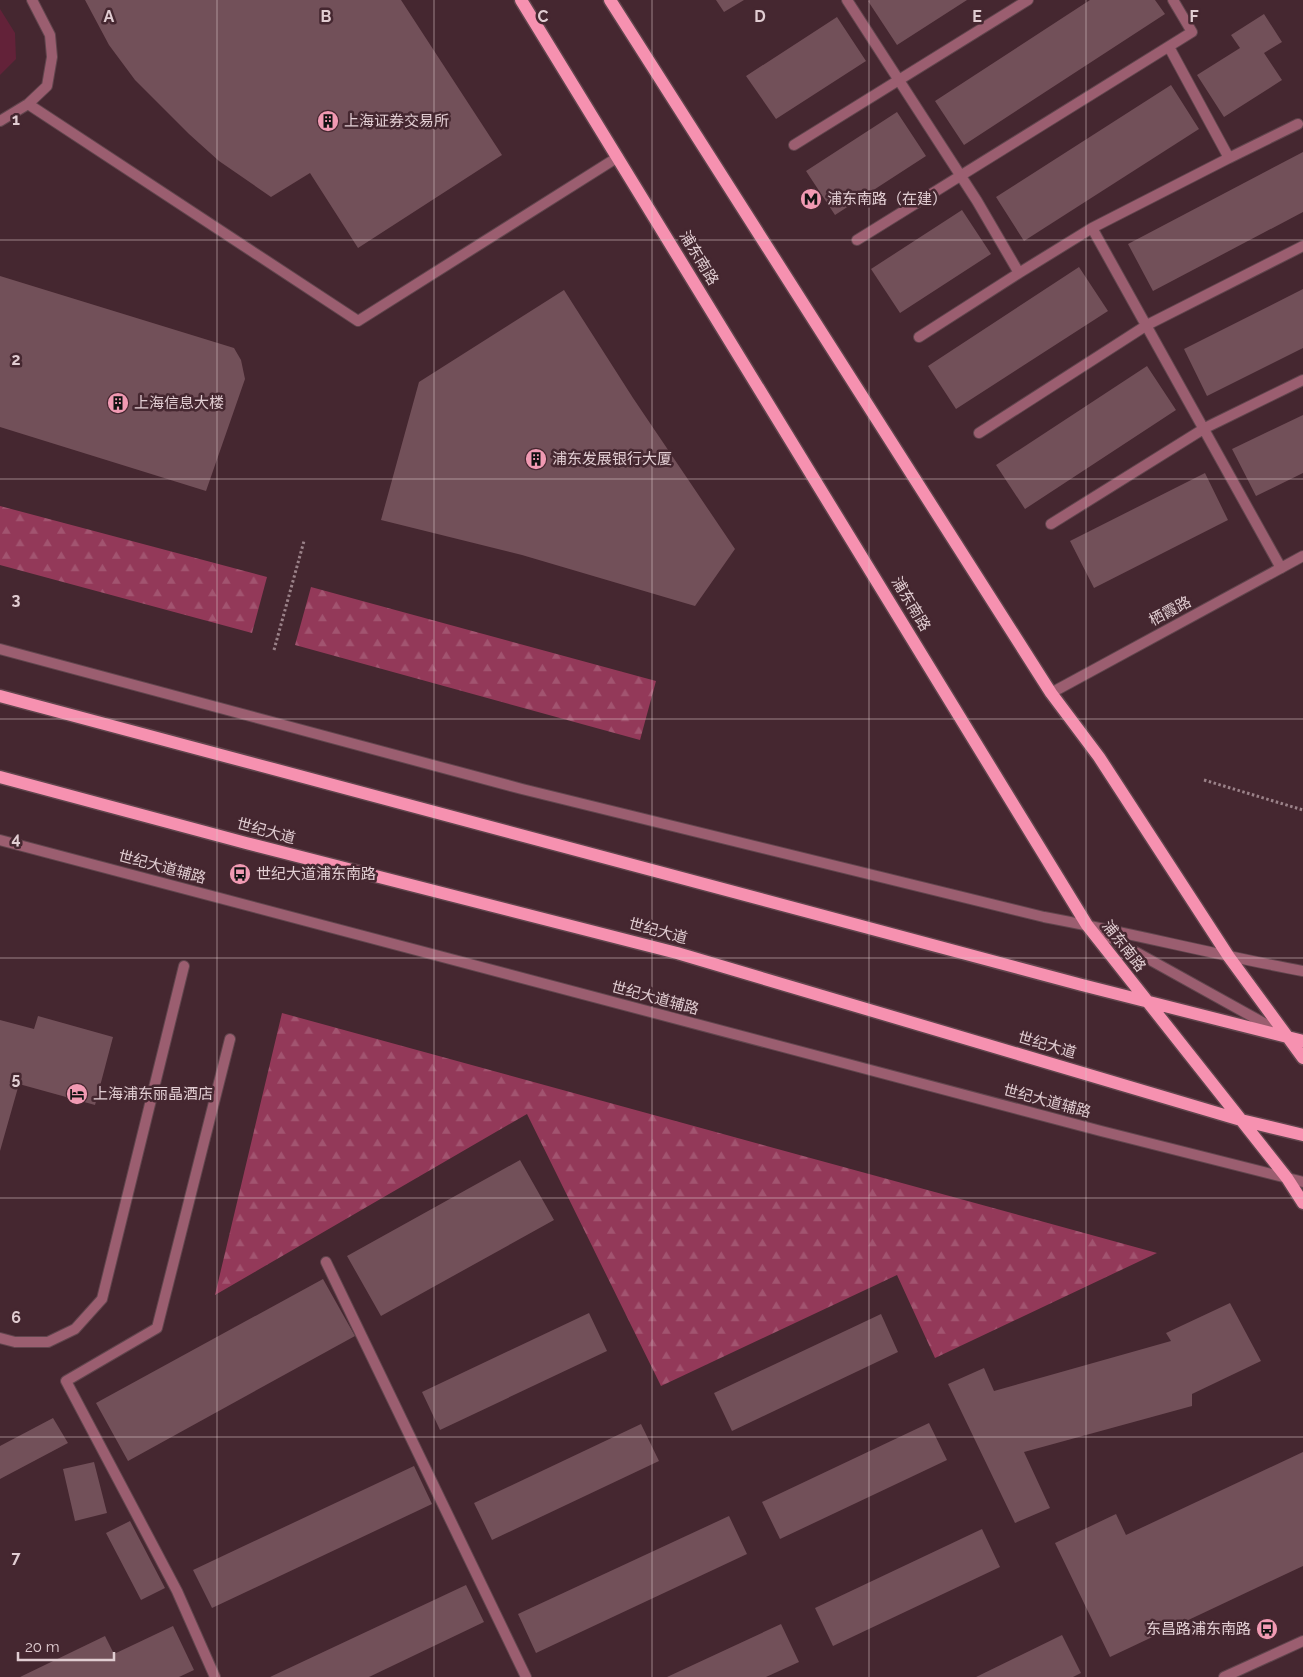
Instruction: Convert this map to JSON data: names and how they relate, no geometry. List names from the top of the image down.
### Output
{
  "streets": {
    "main road": ["浦东南路", "世纪大道"],
    "street": ["栖霞路", "世纪大道辅路"]
  },
  "crossings": [
    ["浦东南路", "世纪大道"],
    ["浦东南路", "世纪大道辅路"]
  ],
  "places": {
    "building": ["上海证券交易所", "上海信息大楼", "浦东发展银行大厦"],
    "metro station": ["浦东南路（在建）"],
    "bus stop": ["世纪大道浦东南路", "东昌路浦东南路"],
    "hotel": ["上海浦东丽晶酒店"]
  },
  "scale_bar": "20 m",
  "grid": {
    "columns": [
      "A",
      "B",
      "C",
      "D",
      "E",
      "F"
    ],
    "rows": [
      "1",
      "2",
      "3",
      "4",
      "5",
      "6",
      "7"
    ]
  }
}
